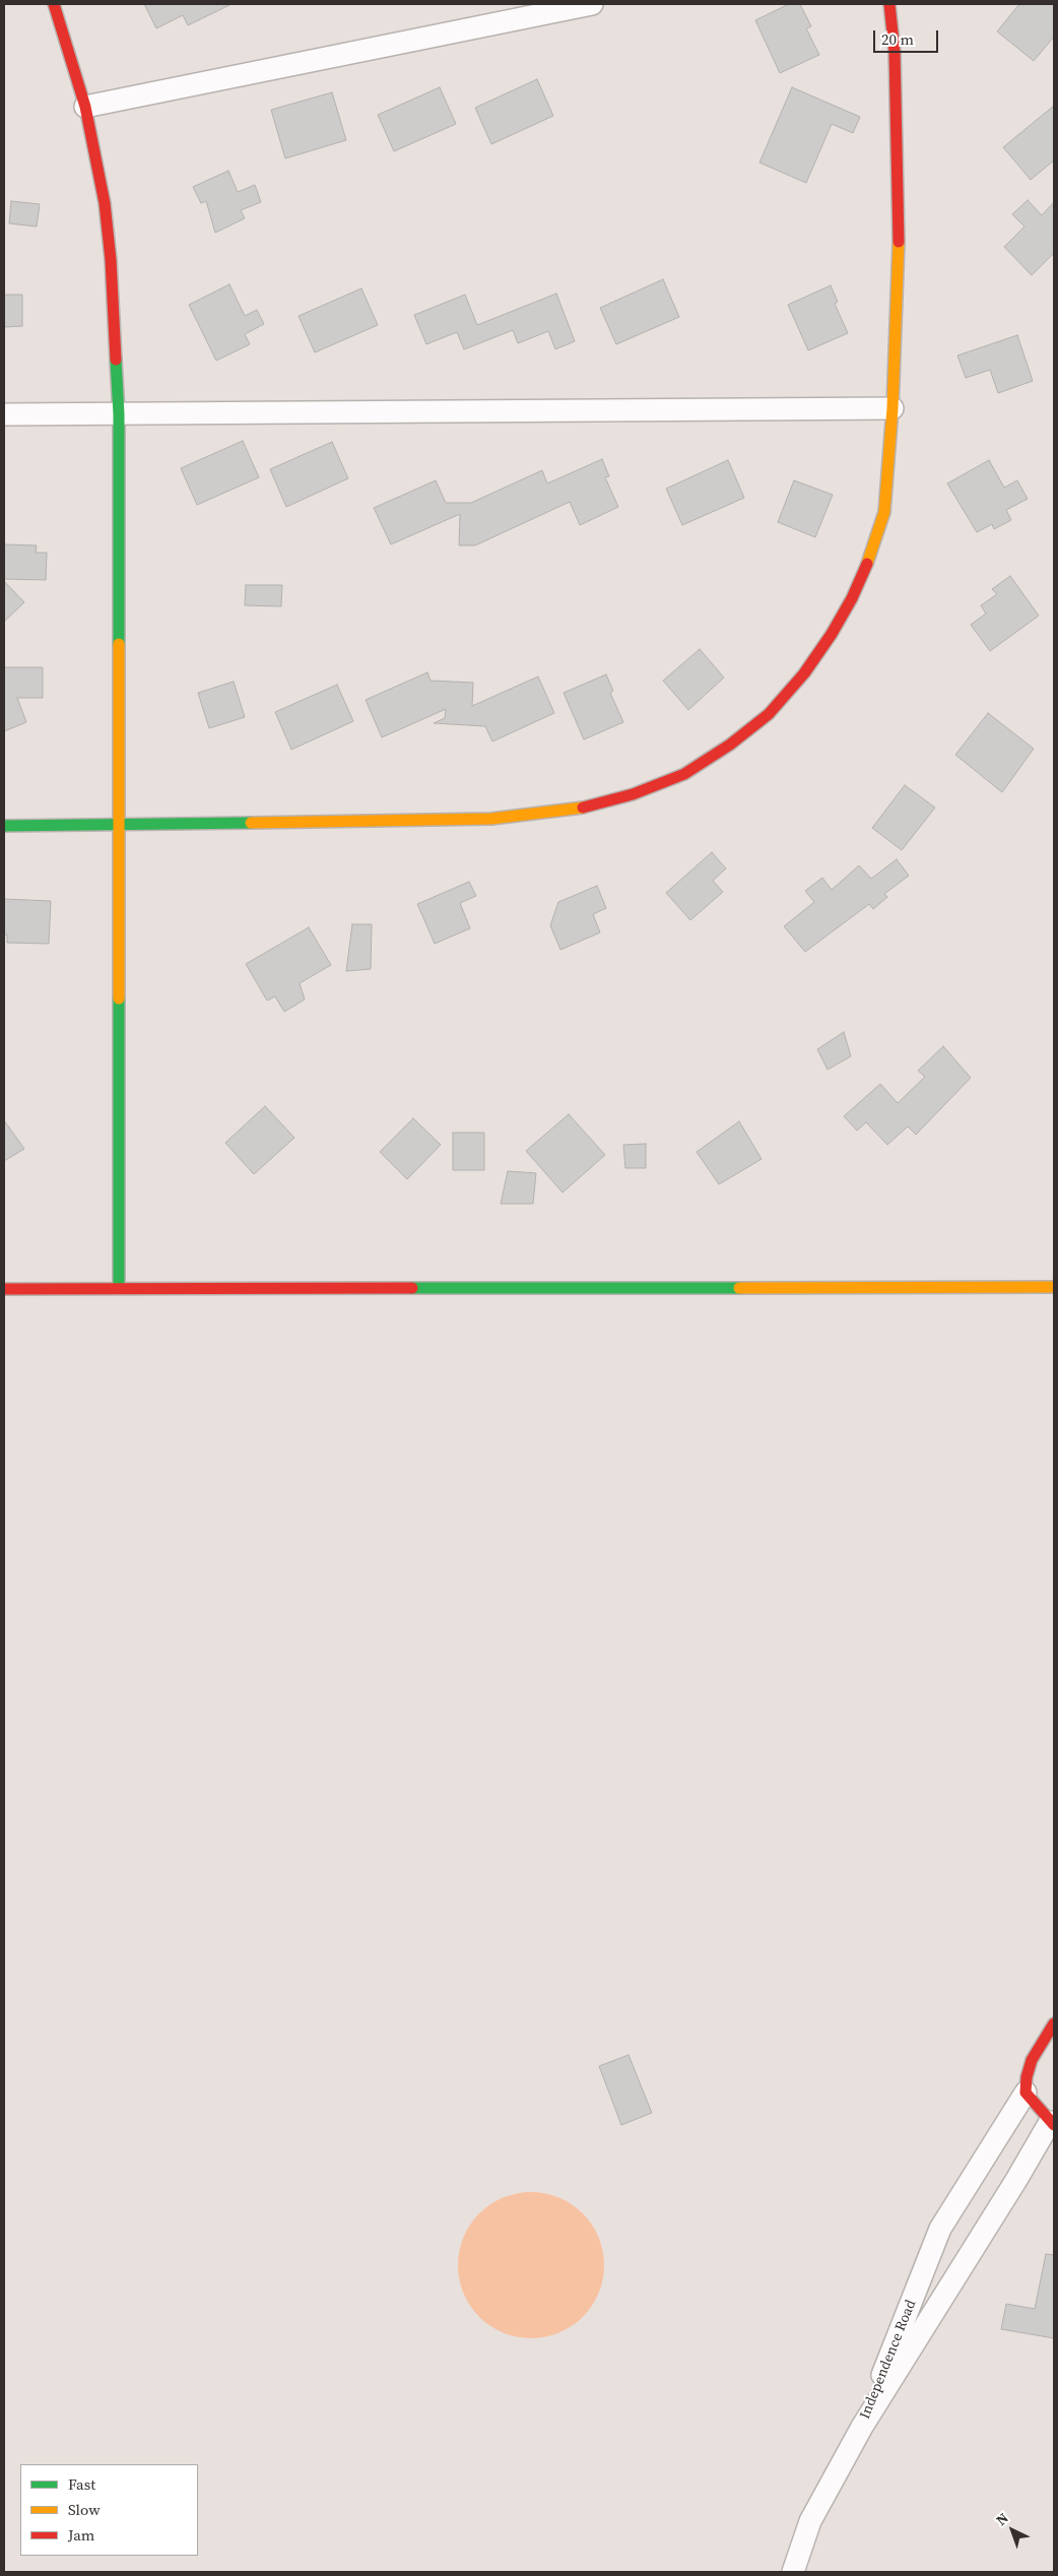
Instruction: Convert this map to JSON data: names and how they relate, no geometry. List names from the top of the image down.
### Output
{
  "streets": {
    "street": ["Independence Road"]
  },
  "legend": ["Fast", "Slow", "Jam"],
  "scale_bar": "20 m",
  "north": "top left"
}
